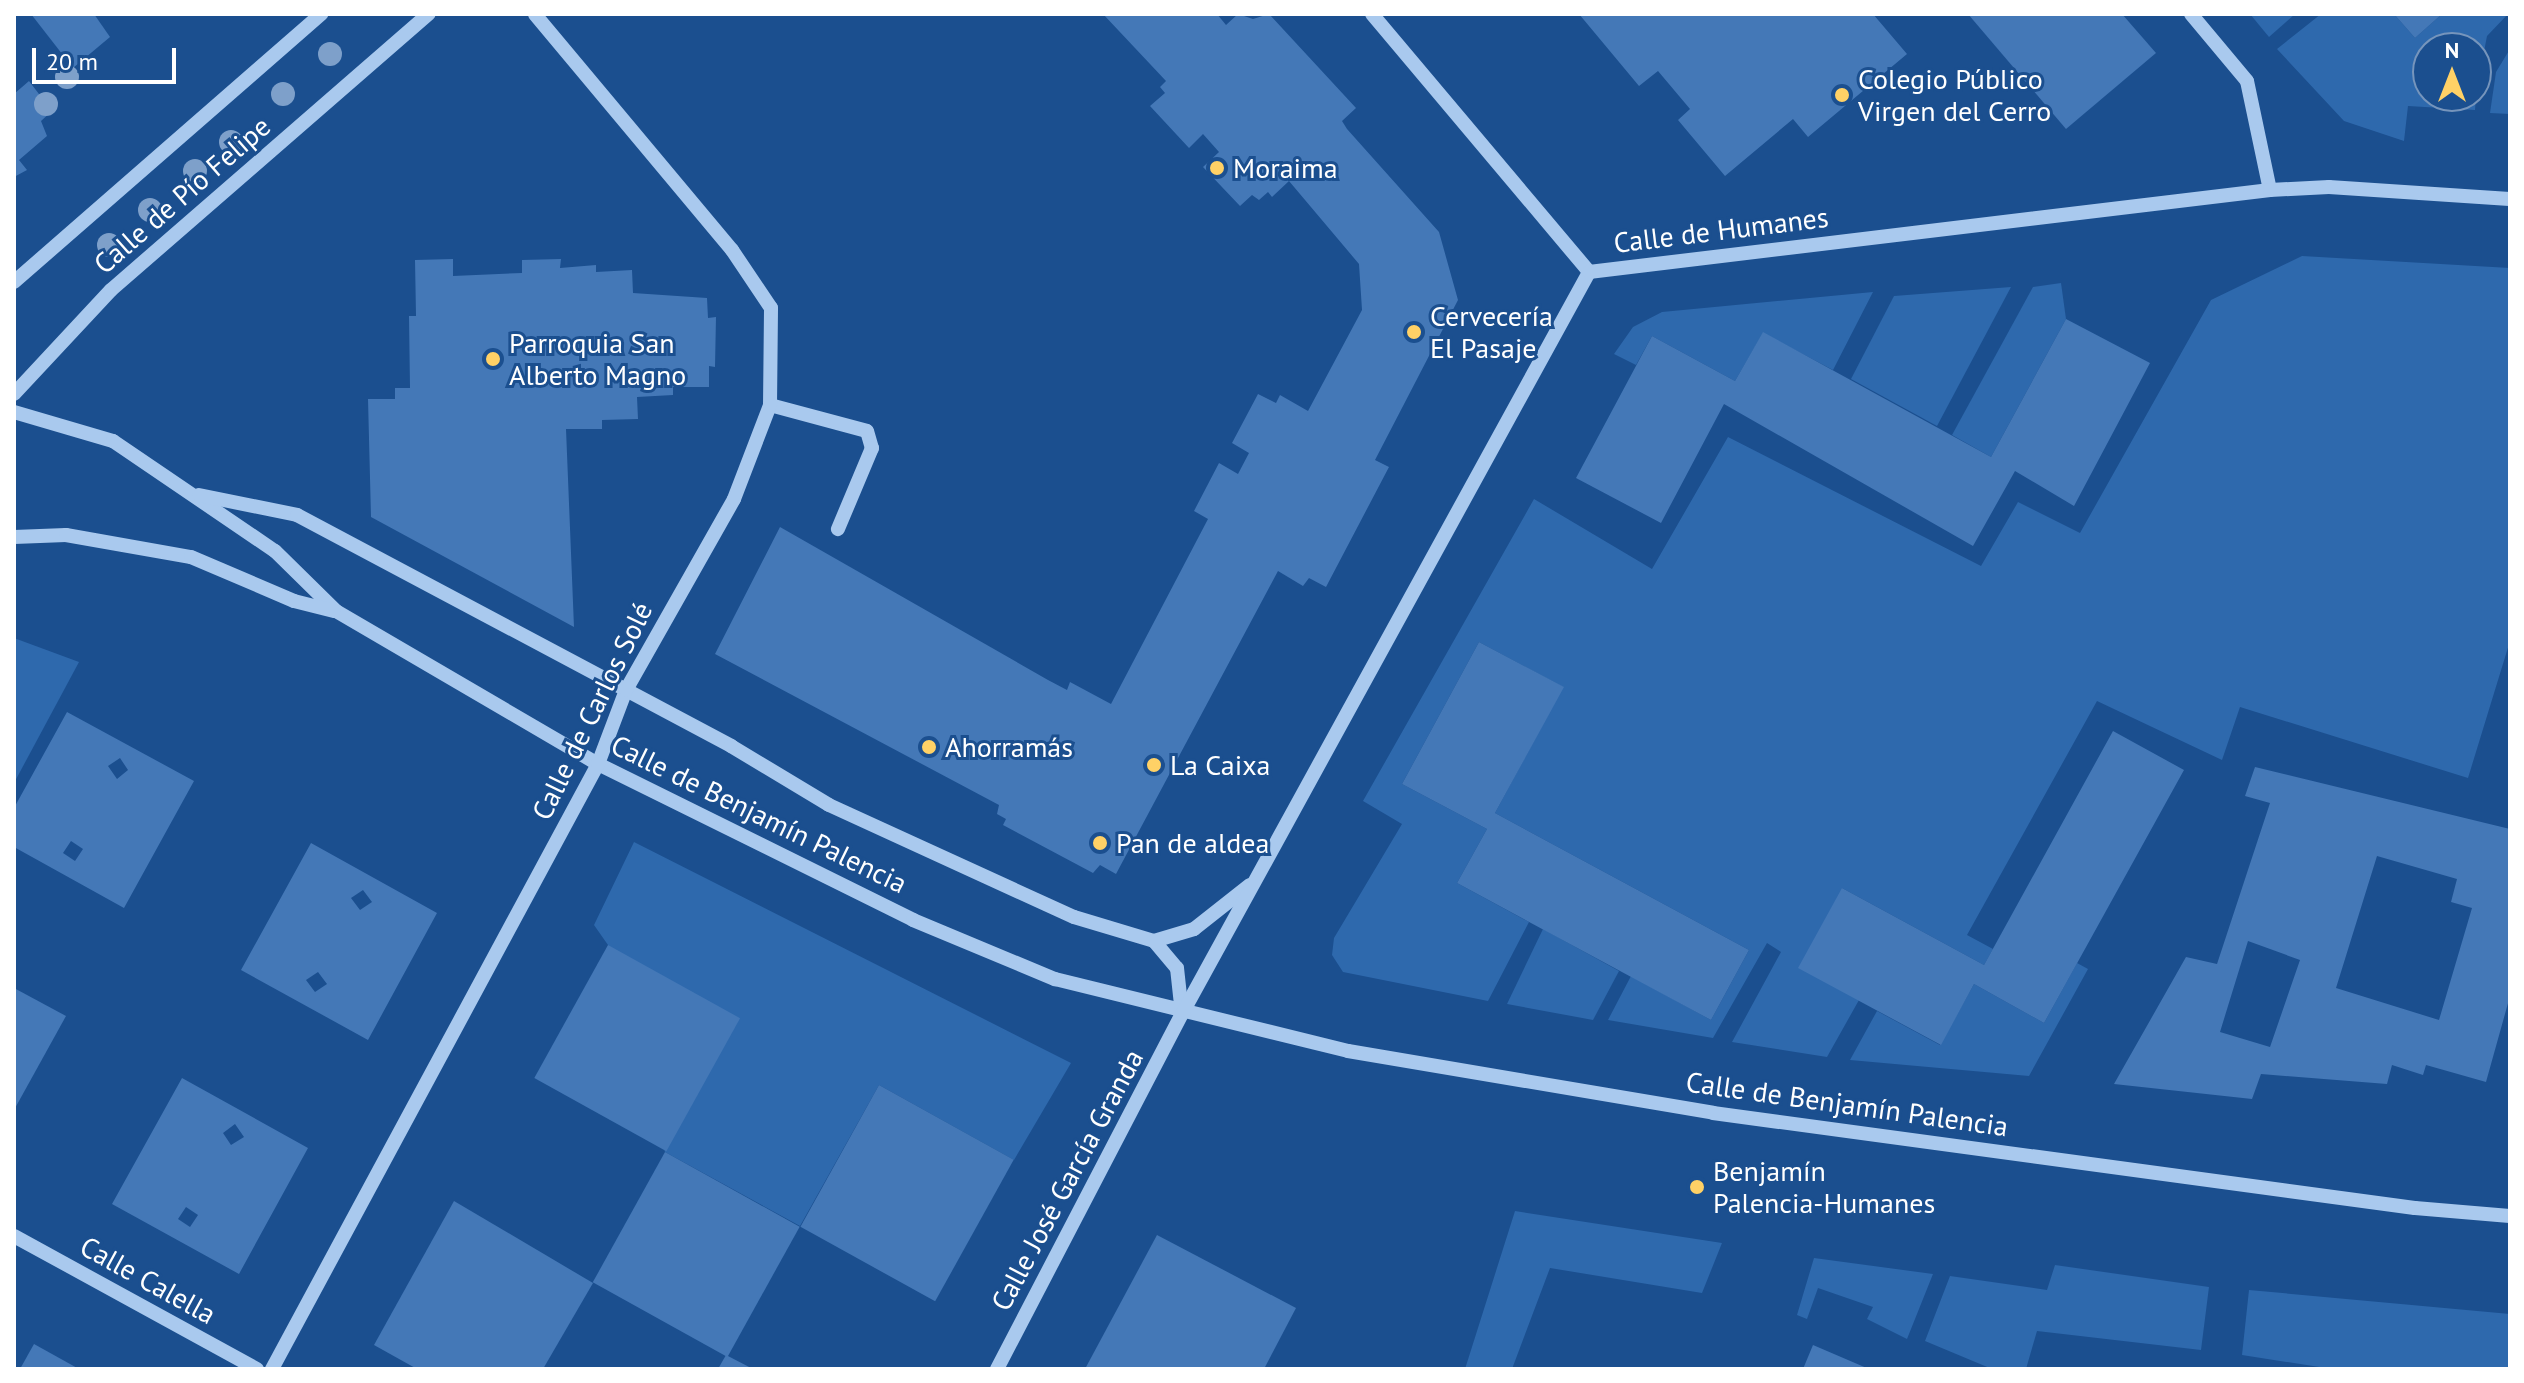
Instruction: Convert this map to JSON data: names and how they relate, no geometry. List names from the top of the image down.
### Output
{
  "streets": {
    "street": [
      "Calle de Pío Felipe",
      "Calle de Humanes",
      "Calle de Carlos Solé",
      "Calle de Benjamín Palencia",
      "Calle José García Granda",
      "Calle Calella"
    ]
  },
  "crossings": [
    ["Calle de Humanes", "Calle de Benjamín Palencia"],
    ["Calle de Humanes", "Calle José García Granda"],
    ["Calle de Carlos Solé", "Calle de Benjamín Palencia"],
    ["Calle de Benjamín Palencia", "Calle José García Granda"]
  ],
  "places": [
    "Colegio Público Virgen del Cerro",
    "Moraima",
    "Cervecería El Pasaje",
    "Parroquia San Alberto Magno",
    "Ahorramás",
    "La Caixa",
    "Pan de aldea",
    "Benjamín Palencia-Humanes"
  ],
  "scale_bar": "20 m",
  "north": "top"
}
